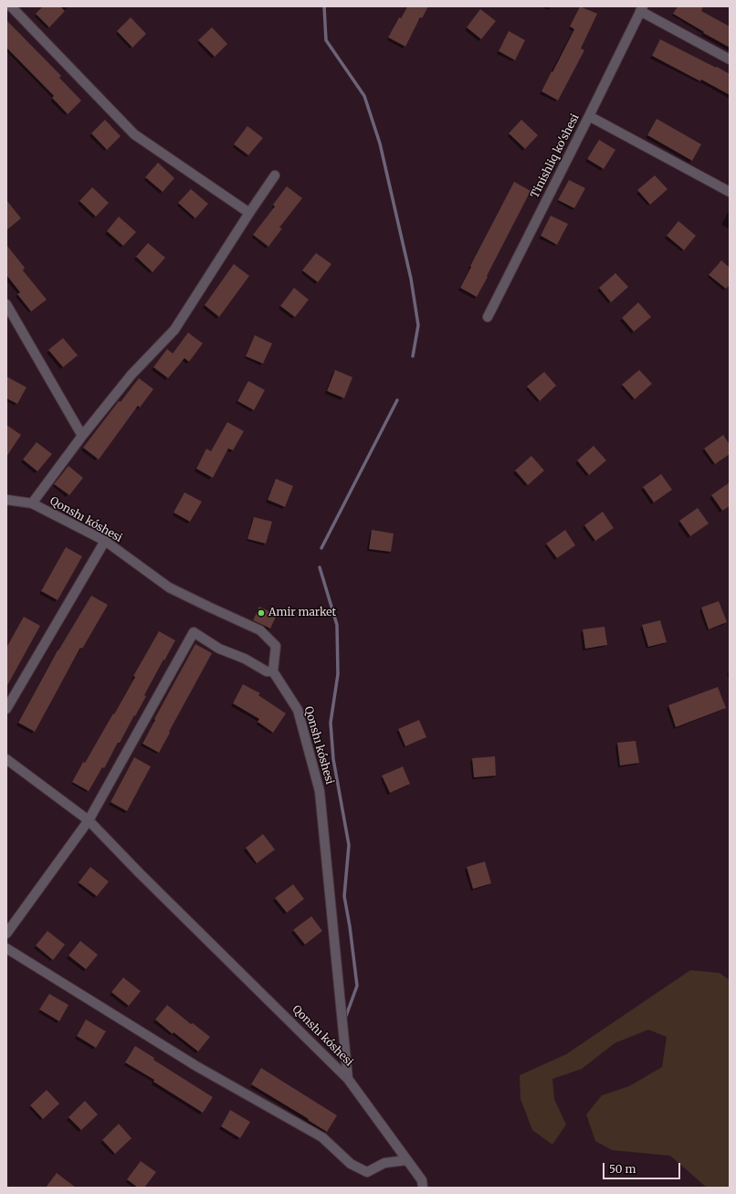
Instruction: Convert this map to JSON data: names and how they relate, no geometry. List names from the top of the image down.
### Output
{
  "streets": {
    "street": ["Tinishliq ko'shesi", "Qonshı kóshesi"]
  },
  "places": ["Amir market"],
  "scale_bar": "50 m"
}
